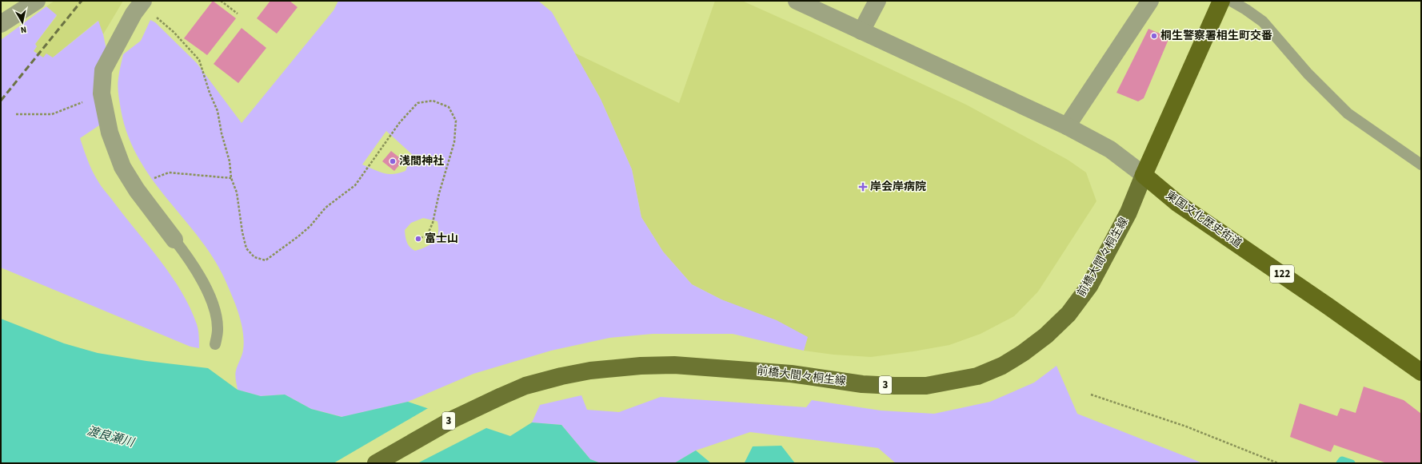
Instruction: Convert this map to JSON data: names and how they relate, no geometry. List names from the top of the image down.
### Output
{
  "streets": {
    "highway": ["東国文化歴史街道", "122"],
    "main road": ["前橋大間々桐生線", "3"]
  },
  "crossings": [
    ["東国文化歴史街道", "前橋大間々桐生線"]
  ],
  "water": ["渡良瀬川"],
  "places": {
    "other": ["桐生警察署相生町交番", "浅間神社", "富士山"],
    "health": ["岸会岸病院"]
  },
  "north": "bottom"
}
